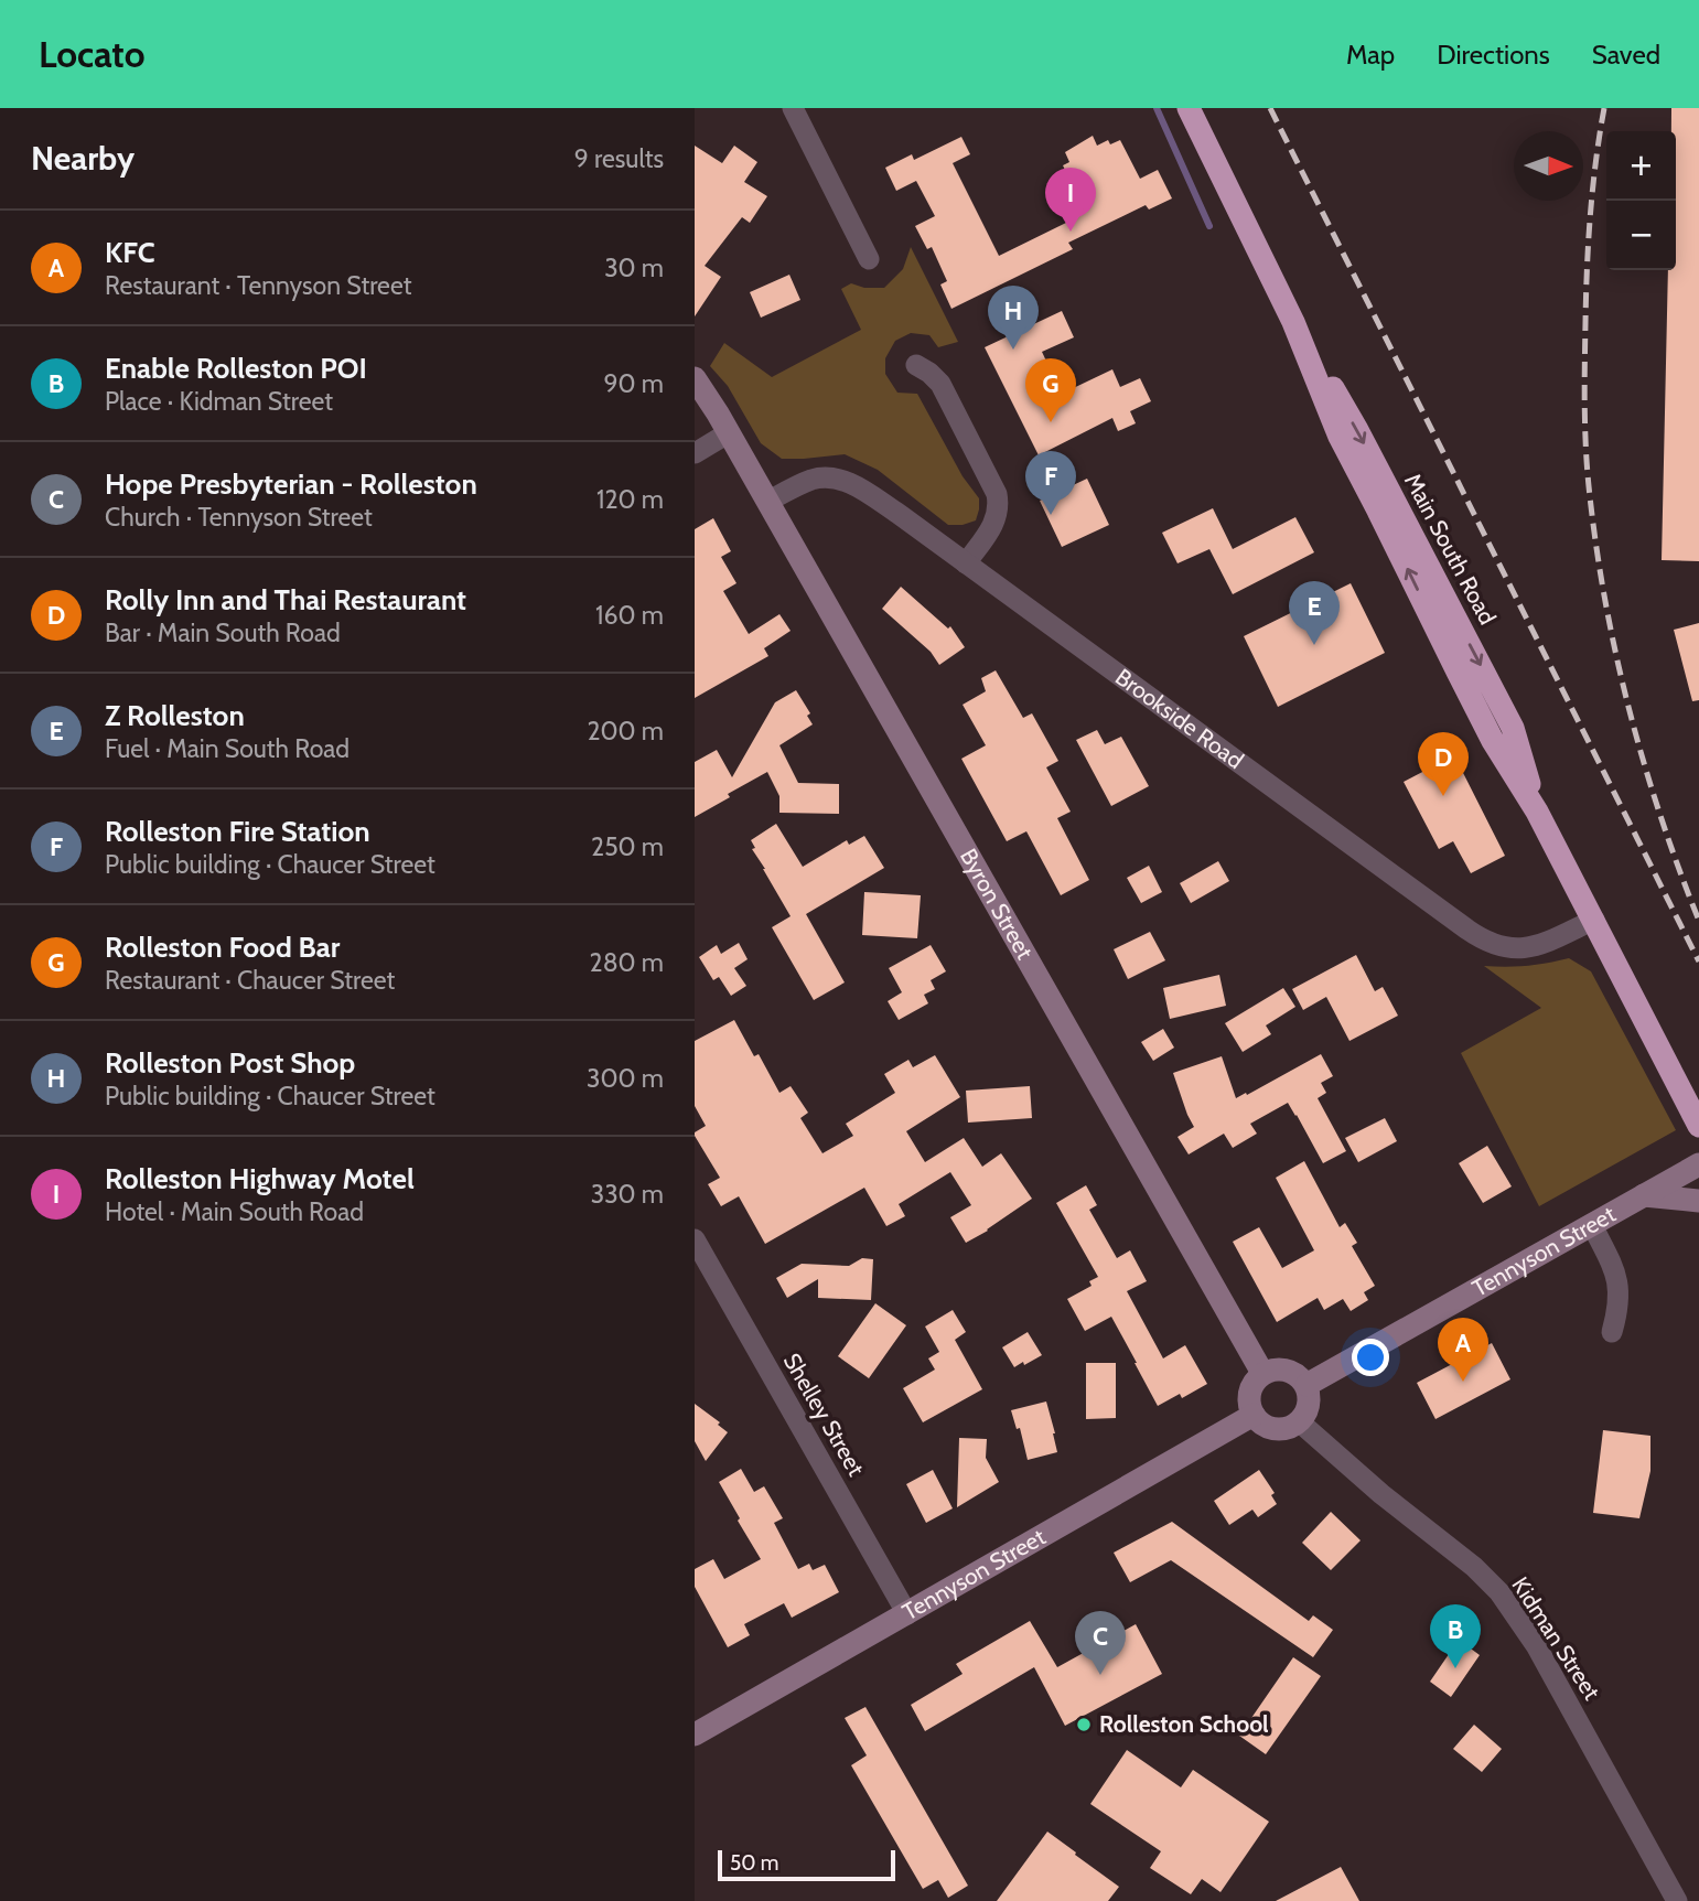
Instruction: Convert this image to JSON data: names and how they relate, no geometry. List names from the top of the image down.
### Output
{
  "streets": {
    "highway": ["Main South Road"],
    "street": [
      "Brookside Road",
      "Byron Street",
      "Tennyson Street",
      "Shelley Street",
      "Kidman Street"
    ]
  },
  "crossings": [
    ["Main South Road", "Brookside Road"],
    ["Brookside Road", "Byron Street"],
    ["Byron Street", "Tennyson Street"],
    ["Byron Street", "Kidman Street"],
    ["Tennyson Street", "Shelley Street"],
    ["Tennyson Street", "Kidman Street"]
  ],
  "places": ["Rolleston School"],
  "scale_bar": "50 m",
  "north": "right",
  "page": {
    "header": "Locato",
    "nav": ["Map", "Directions", "Saved"],
    "heading": ["Nearby", "9 results"],
    "map_buttons": ["+", "−"],
    "pins": [
      "I",
      "H",
      "G",
      "F",
      "E",
      "D",
      "A",
      "B",
      "C"
    ],
    "list": [
      {
        "mark": "A",
        "name": "KFC",
        "note": "Restaurant · Tennyson Street",
        "value": "30 m"
      },
      {
        "mark": "B",
        "name": "Enable Rolleston POI",
        "note": "Place · Kidman Street",
        "value": "90 m"
      },
      {
        "mark": "C",
        "name": "Hope Presbyterian - Rolleston",
        "note": "Church · Tennyson Street",
        "value": "120 m"
      },
      {
        "mark": "D",
        "name": "Rolly Inn and Thai Restaurant",
        "note": "Bar · Main South Road",
        "value": "160 m"
      },
      {
        "mark": "E",
        "name": "Z Rolleston",
        "note": "Fuel · Main South Road",
        "value": "200 m"
      },
      {
        "mark": "F",
        "name": "Rolleston Fire Station",
        "note": "Public building · Chaucer Street",
        "value": "250 m"
      },
      {
        "mark": "G",
        "name": "Rolleston Food Bar",
        "note": "Restaurant · Chaucer Street",
        "value": "280 m"
      },
      {
        "mark": "H",
        "name": "Rolleston Post Shop",
        "note": "Public building · Chaucer Street",
        "value": "300 m"
      },
      {
        "mark": "I",
        "name": "Rolleston Highway Motel",
        "note": "Hotel · Main South Road",
        "value": "330 m"
      }
    ],
    "scale": "50 m"
  }
}
